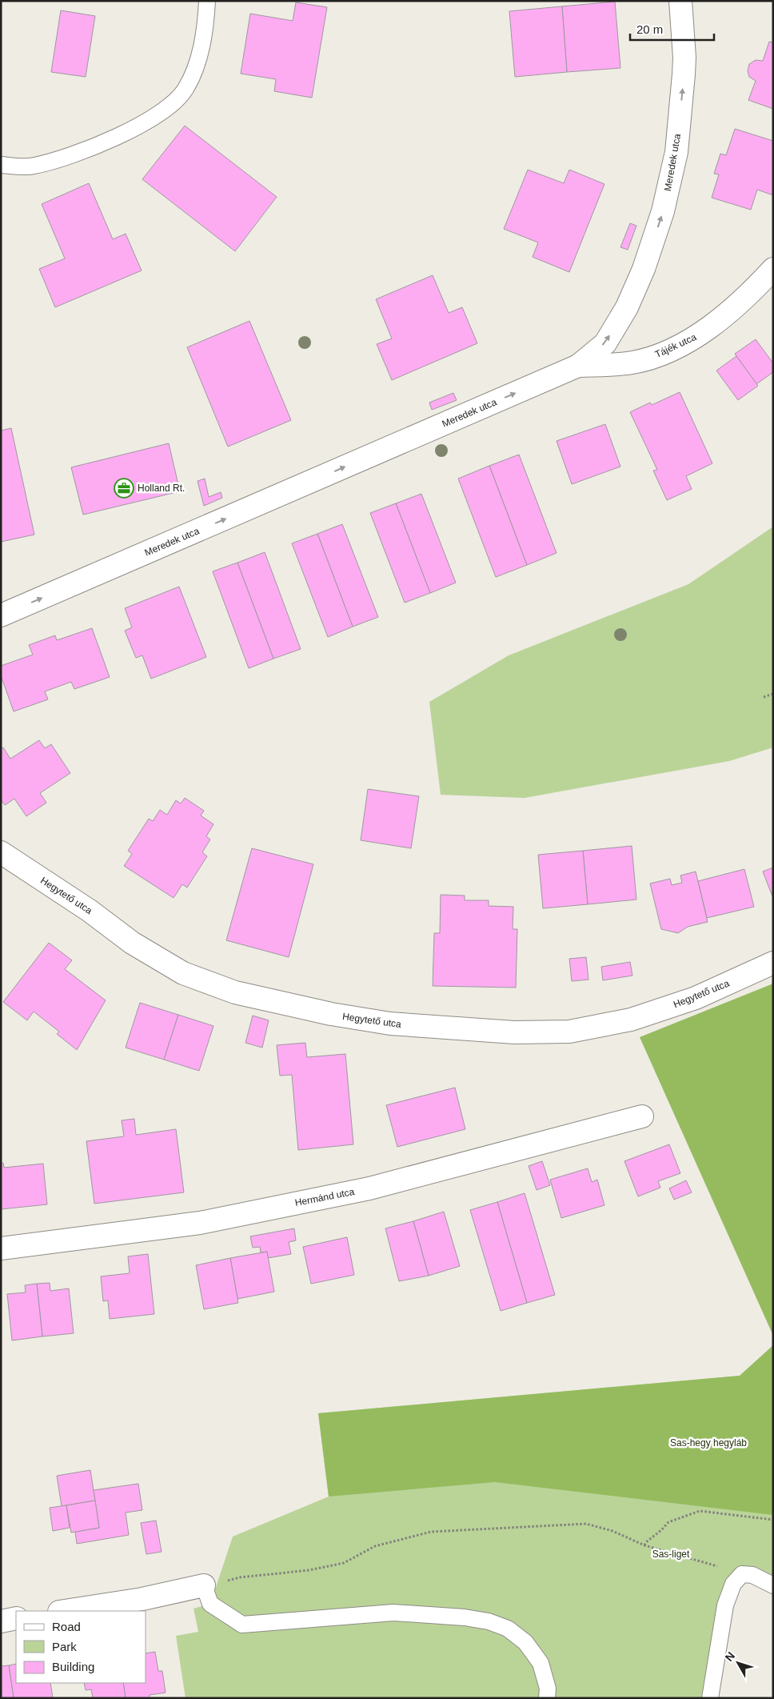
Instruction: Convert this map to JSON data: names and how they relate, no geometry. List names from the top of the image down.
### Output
{
  "streets": {
    "street": [
      "Meredek utca",
      "Tájék utca",
      "Hegytető utca",
      "Hermánd utca"
    ]
  },
  "crossings": [
    ["Meredek utca", "Tájék utca"]
  ],
  "one_way": ["Meredek utca"],
  "parks": ["Sas-hegy hegyláb", "Sas-liget"],
  "places": {
    "office": ["Holland Rt."]
  },
  "legend": ["Road", "Park", "Building"],
  "scale_bar": "20 m",
  "north": "top left"
}
